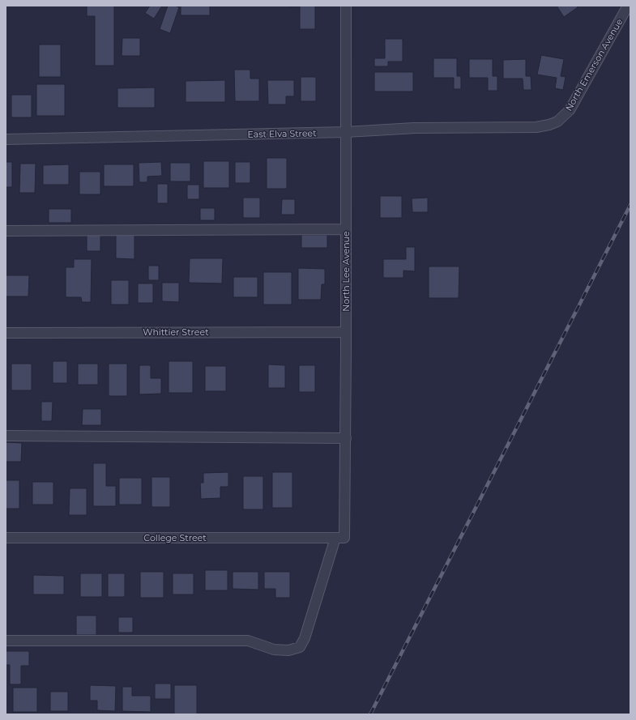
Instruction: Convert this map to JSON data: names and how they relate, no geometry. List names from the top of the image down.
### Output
{
  "streets": {
    "street": [
      "North Emerson Avenue",
      "East Elva Street",
      "North Lee Avenue",
      "Whittier Street",
      "College Street"
    ]
  },
  "crossings": [
    ["North Emerson Avenue", "East Elva Street"],
    ["East Elva Street", "North Lee Avenue"],
    ["North Lee Avenue", "Whittier Street"],
    ["North Lee Avenue", "College Street"]
  ]
}
